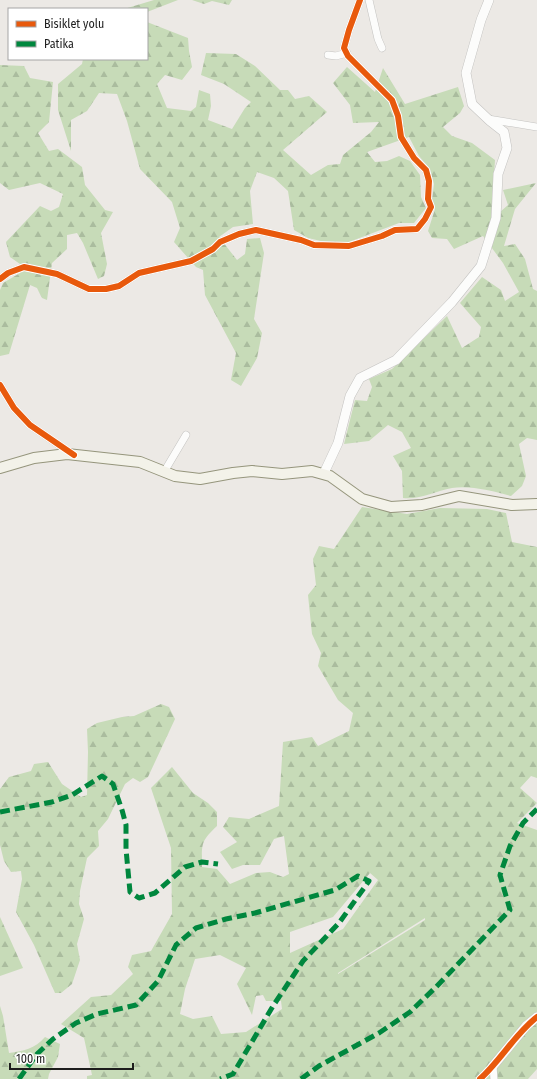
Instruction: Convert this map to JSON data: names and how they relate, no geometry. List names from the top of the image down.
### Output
{
  "legend": ["Bisiklet yolu", "Patika"],
  "scale_bar": "100 m"
}
